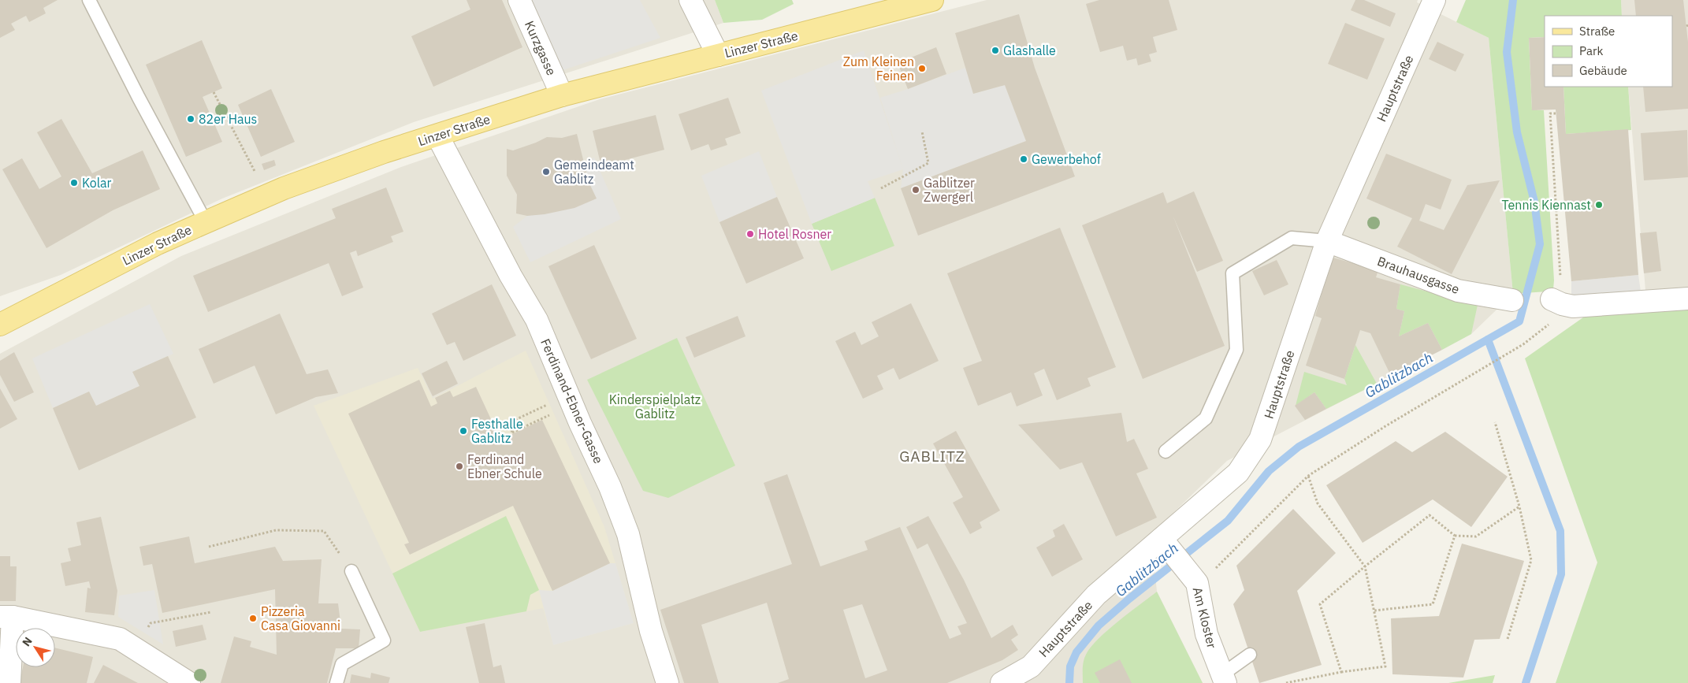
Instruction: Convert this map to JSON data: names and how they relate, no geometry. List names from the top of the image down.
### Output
{
  "streets": {
    "main road": ["Linzer Straße"],
    "street": [
      "Kurzgasse",
      "Hauptstraße",
      "Brauhausgasse",
      "Ferdinand-Ebner-Gasse",
      "Am Kloster"
    ]
  },
  "crossings": [
    ["Linzer Straße", "Kurzgasse"],
    ["Linzer Straße", "Ferdinand-Ebner-Gasse"],
    ["Hauptstraße", "Brauhausgasse"],
    ["Hauptstraße", "Am Kloster"]
  ],
  "districts": ["GABLITZ"],
  "water": ["Gablitzbach"],
  "parks": ["Kinderspielplatz Gablitz"],
  "places": [
    "Glashalle",
    "Zum Kleinen Feinen",
    "82er Haus",
    "Gewerbehof",
    "Gemeindeamt Gablitz",
    "Kolar",
    "Gablitzer Zwergerl",
    "Tennis Kiennast",
    "Hotel Rosner",
    "Festhalle Gablitz",
    "Ferdinand Ebner Schule",
    "Pizzeria Casa Giovanni"
  ],
  "legend": ["Straße", "Park", "Gebäude"],
  "north": "top left"
}
